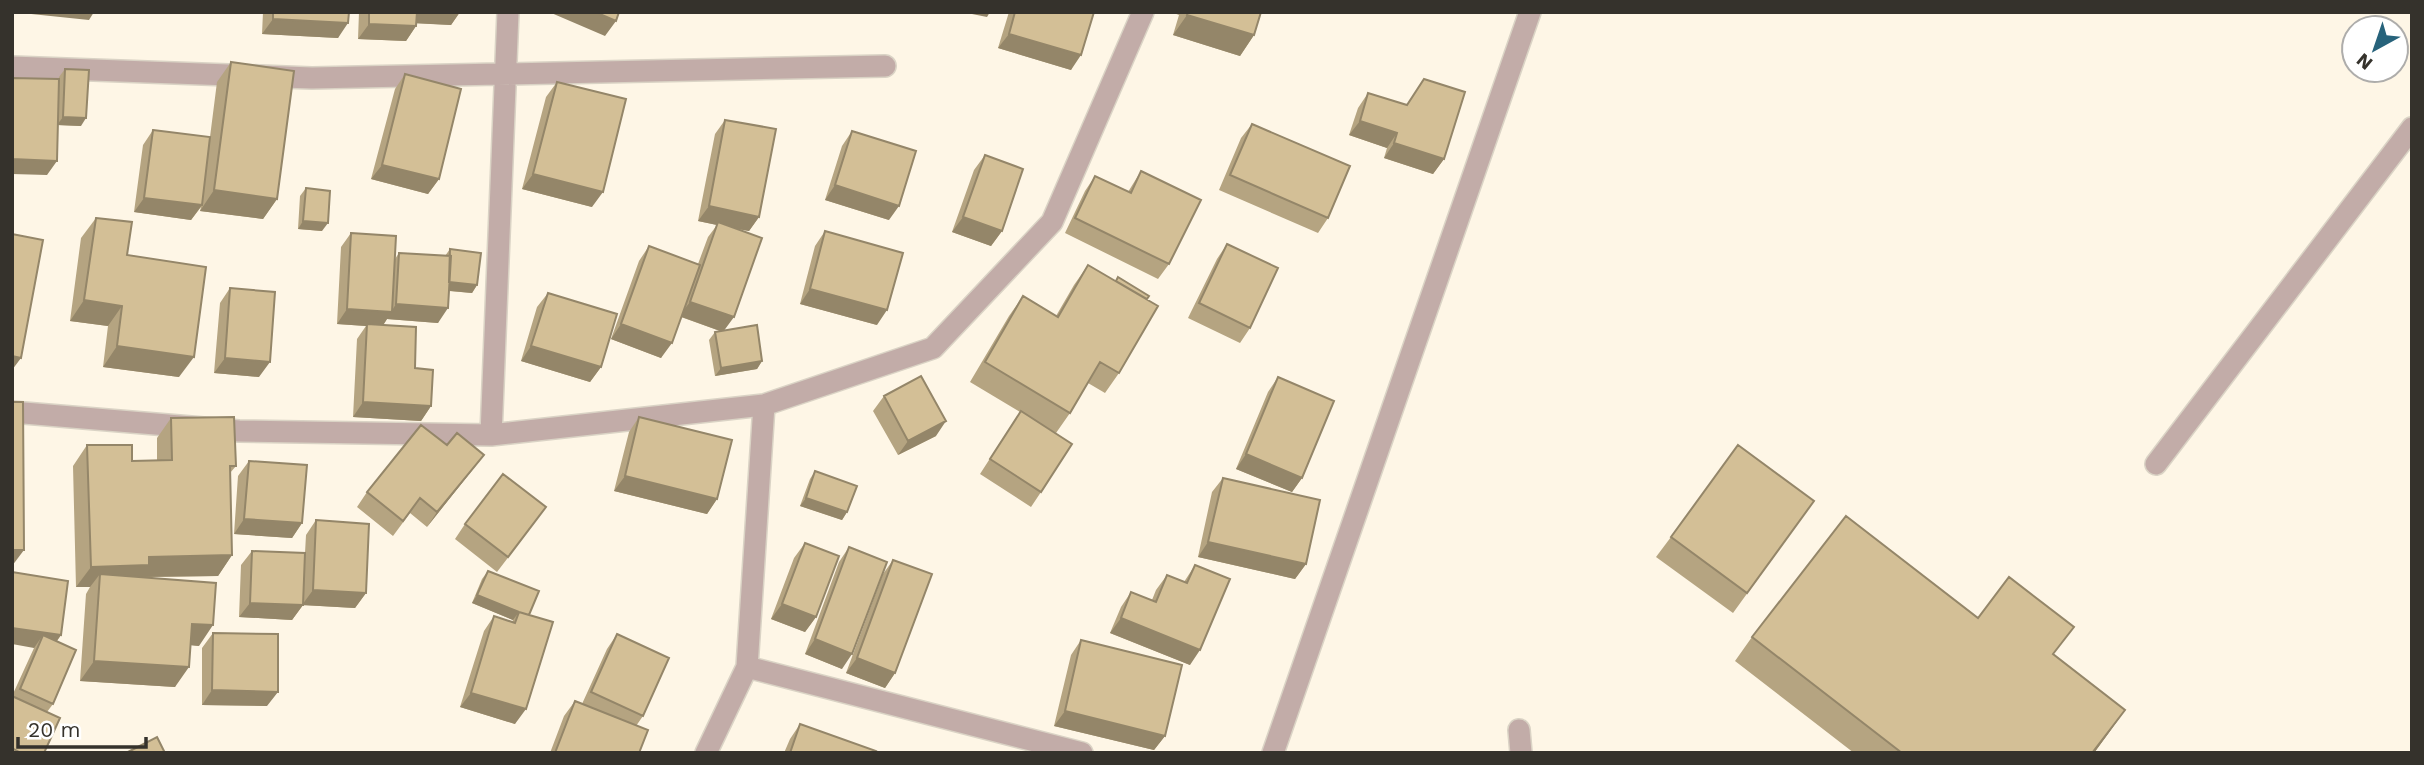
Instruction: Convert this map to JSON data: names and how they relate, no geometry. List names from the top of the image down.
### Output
{
  "scale_bar": "20 m",
  "north": "bottom left"
}
